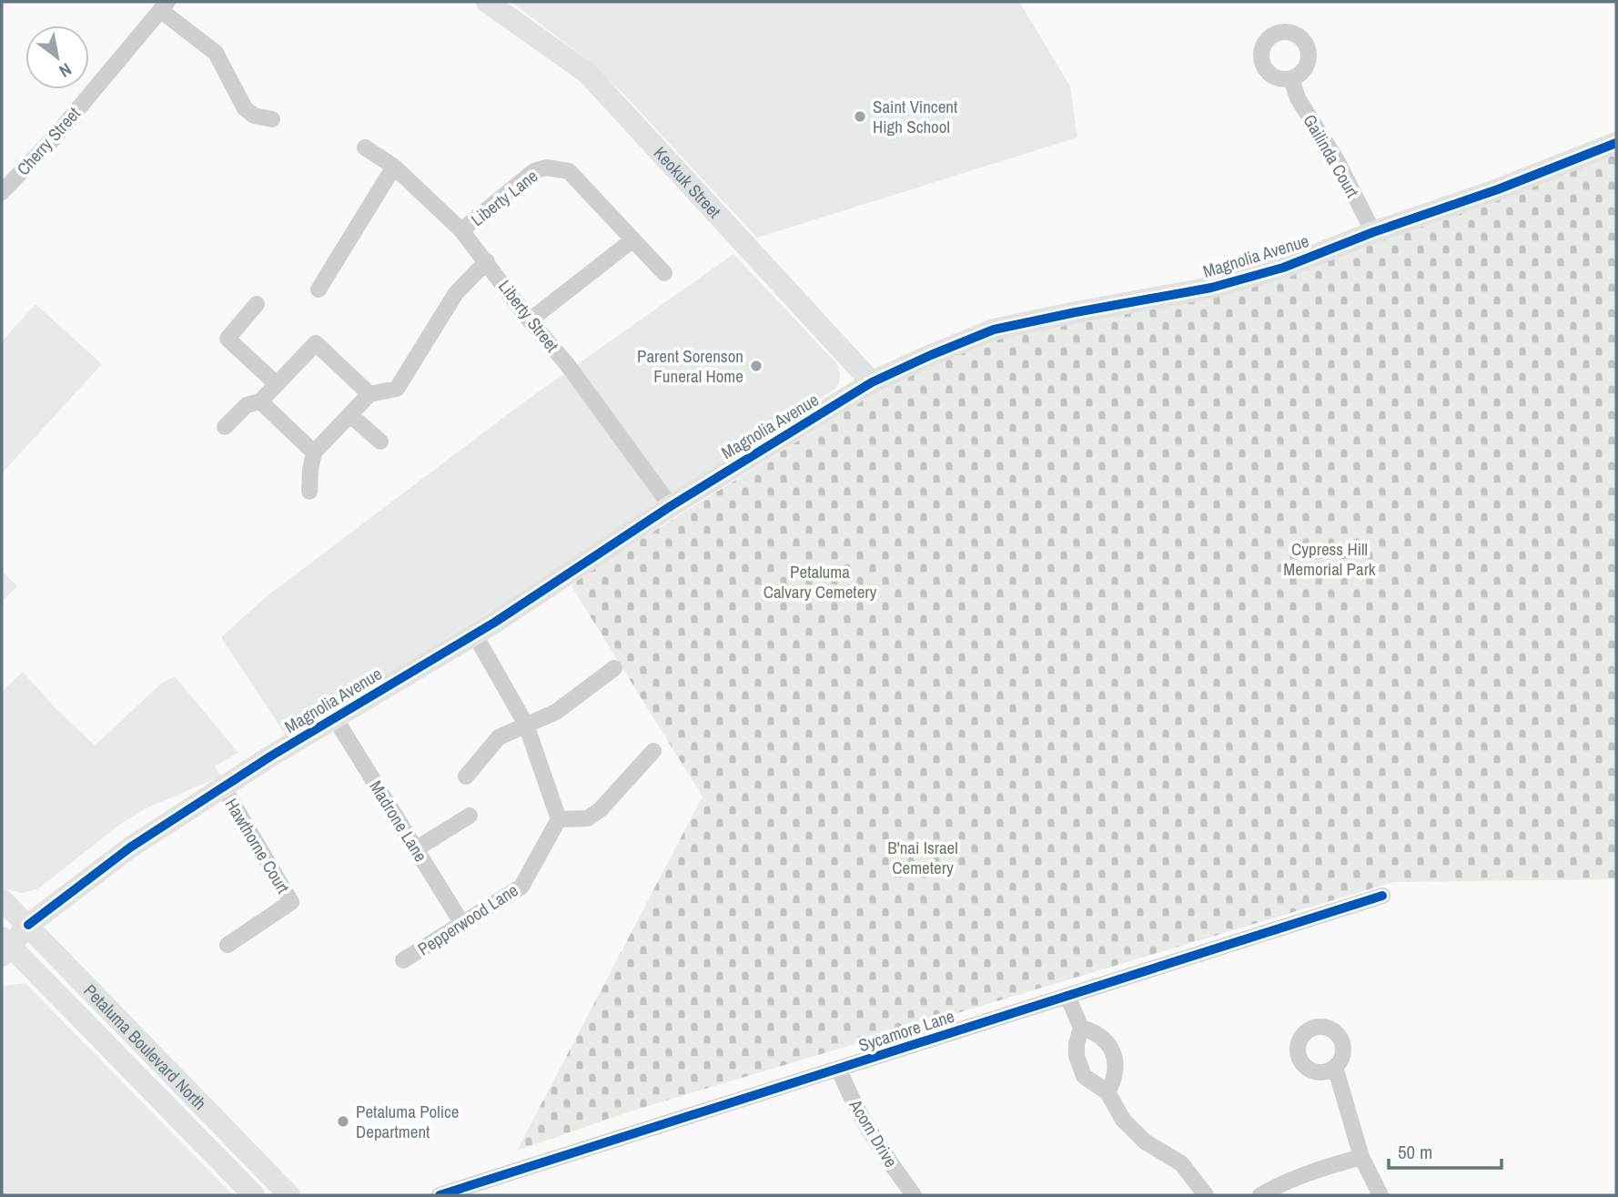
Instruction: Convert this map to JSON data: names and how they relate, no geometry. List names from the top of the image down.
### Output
{
  "streets": {
    "street": [
      "Cherry Street",
      "Gailinda Court",
      "Keokuk Street",
      "Liberty Lane",
      "Magnolia Avenue",
      "Liberty Street",
      "Madrone Lane",
      "Hawthorne Court",
      "Pepperwood Lane",
      "Sycamore Lane",
      "Petaluma Boulevard North",
      "Acorn Drive"
    ]
  },
  "crossings": [
    ["Gailinda Court", "Magnolia Avenue"],
    ["Keokuk Street", "Magnolia Avenue"],
    ["Liberty Lane", "Liberty Street"],
    ["Magnolia Avenue", "Liberty Street"],
    ["Magnolia Avenue", "Madrone Lane"],
    ["Magnolia Avenue", "Hawthorne Court"],
    ["Magnolia Avenue", "Petaluma Boulevard North"],
    ["Madrone Lane", "Pepperwood Lane"],
    ["Sycamore Lane", "Acorn Drive"]
  ],
  "parks": ["Cypress Hill Memorial Park", "Petaluma Calvary Cemetery", "B'nai Israel Cemetery"],
  "places": ["Saint Vincent High School", "Parent Sorenson Funeral Home", "Petaluma Police Department"],
  "scale_bar": "50 m",
  "north": "bottom right"
}
